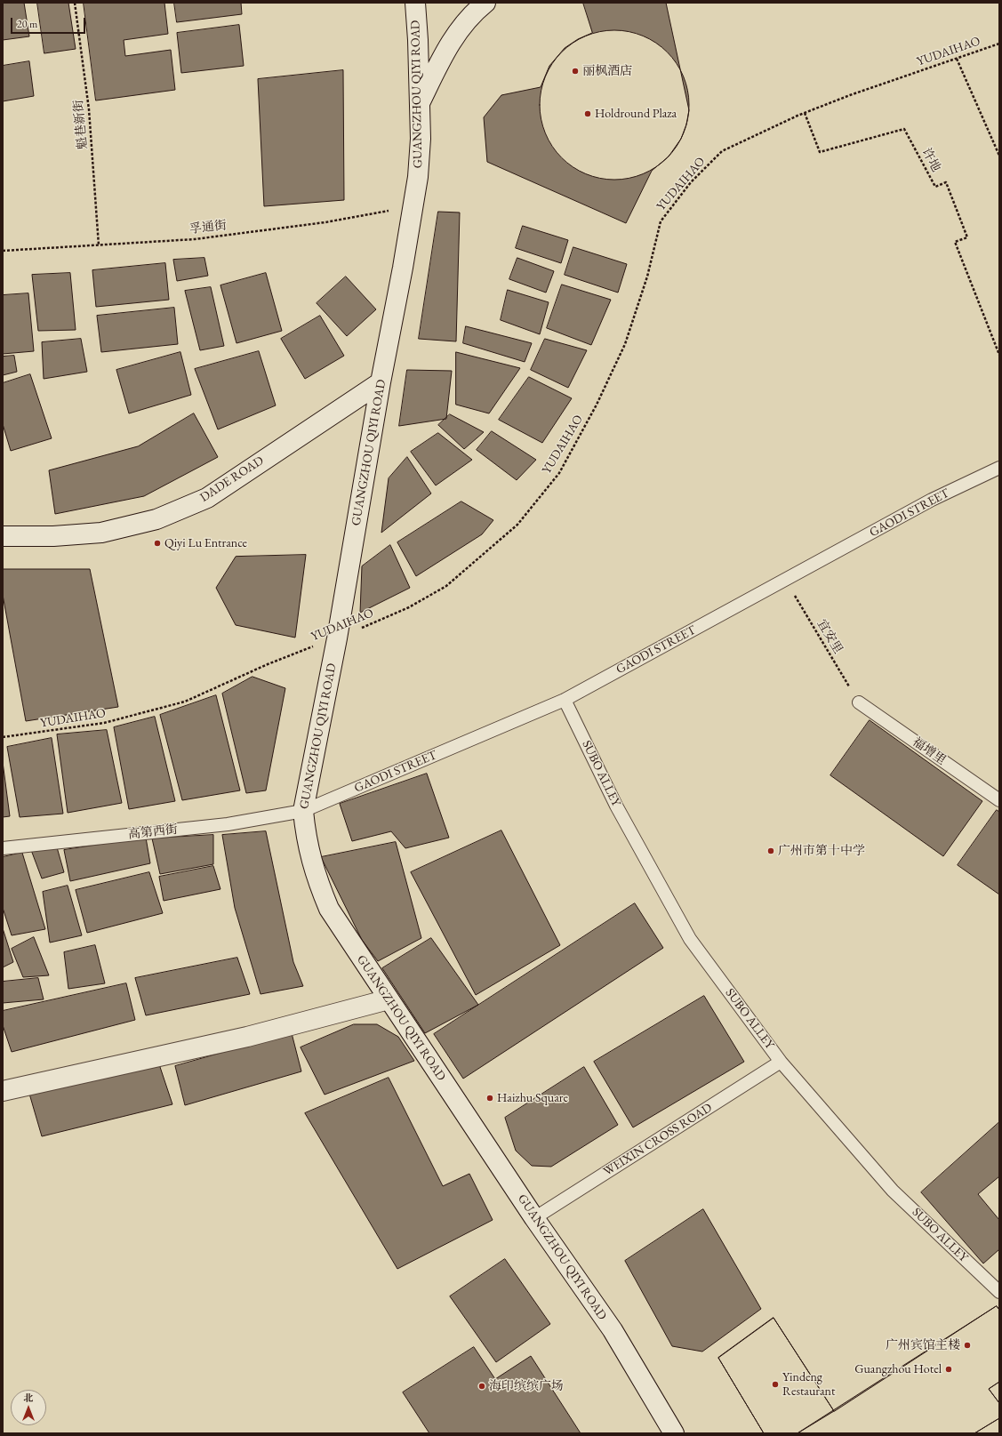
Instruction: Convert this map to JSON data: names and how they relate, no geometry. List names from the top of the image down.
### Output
{
  "streets": {
    "main road": ["GUANGZHOU QIYI ROAD", "DADE ROAD"],
    "lane": [
      "GAODI STREET",
      "福增里",
      "SUBO ALLEY",
      "高第西街",
      "WEIXIN CROSS ROAD"
    ],
    "path": [
      "YUDAIHAO",
      "魁巷新街",
      "许地",
      "孚通街",
      "宜安里"
    ]
  },
  "crossings": [
    ["YUDAIHAO", "GUANGZHOU QIYI ROAD"],
    ["YUDAIHAO", "许地"],
    ["GUANGZHOU QIYI ROAD", "孚通街"],
    ["GUANGZHOU QIYI ROAD", "DADE ROAD"],
    ["GUANGZHOU QIYI ROAD", "GAODI STREET"],
    ["GUANGZHOU QIYI ROAD", "高第西街"],
    ["GUANGZHOU QIYI ROAD", "WEIXIN CROSS ROAD"],
    ["魁巷新街", "孚通街"],
    ["GAODI STREET", "宜安里"],
    ["GAODI STREET", "SUBO ALLEY"],
    ["GAODI STREET", "高第西街"],
    ["宜安里", "福增里"],
    ["SUBO ALLEY", "WEIXIN CROSS ROAD"]
  ],
  "places": [
    "丽枫酒店",
    "Holdround Plaza",
    "Qiyi Lu Entrance",
    "广州市第十中学",
    "Haizhu Square",
    "广州宾馆主楼",
    "Guangzhou Hotel",
    "Yindeng Restaurant",
    "海印缤缤广场"
  ],
  "scale_bar": "20 m",
  "north": "top"
}
